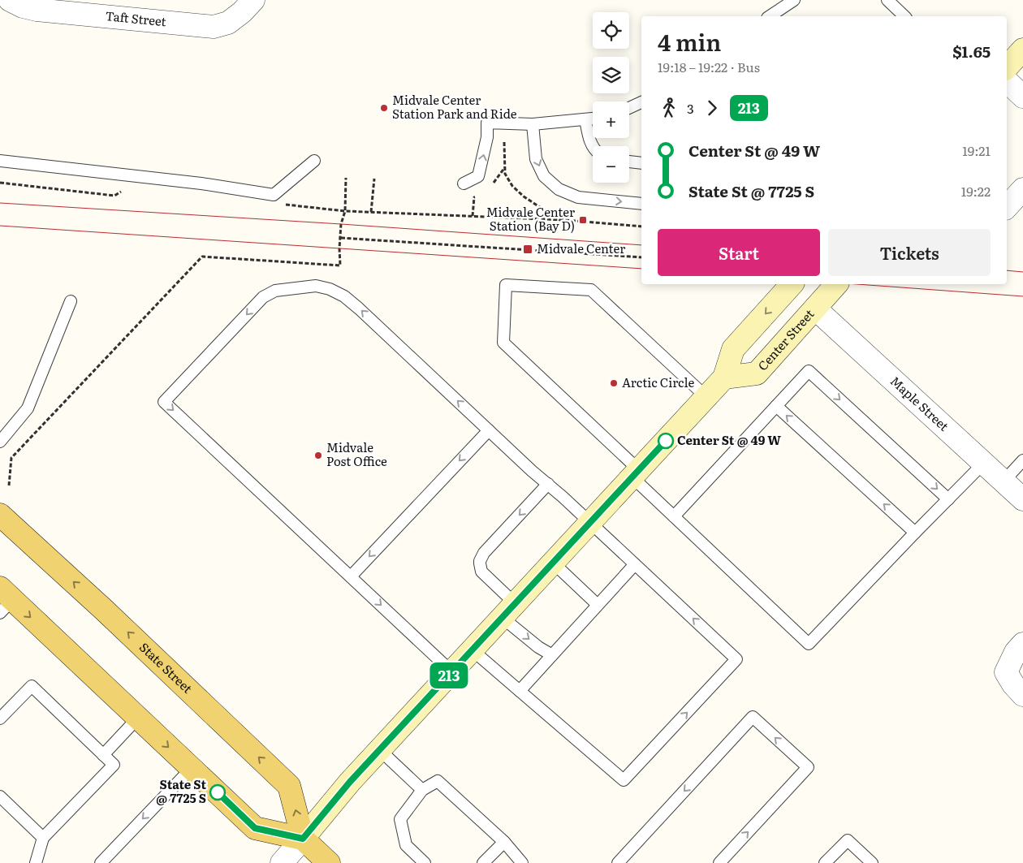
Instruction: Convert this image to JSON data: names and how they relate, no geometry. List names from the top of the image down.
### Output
{
  "streets": {
    "main road": ["Center Street", "State Street"],
    "street": ["Taft Street", "Maple Street"]
  },
  "crossings": [
    ["Center Street", "Maple Street"]
  ],
  "places": {
    "other": [
      "Midvale Center Station Park and Ride",
      "Arctic Circle",
      "Center St @ 49 W",
      "Midvale Post Office",
      "State St @ 7725 S"
    ],
    "transit": ["Midvale Center Station (Bay D)", "Midvale Center"]
  },
  "lines": ["bus line 213"],
  "page": {
    "on_map": "213",
    "map_buttons": ["+", "−"],
    "heading": ["4 min", "19:18 – 19:22 · Bus", "$1.65"],
    "legs": ["3", "213"],
    "list": [
      {
        "name": "Center St @ 49 W",
        "value": "19:21"
      },
      {
        "name": "State St @ 7725 S",
        "value": "19:22"
      }
    ],
    "buttons": ["Start", "Tickets"]
  }
}
